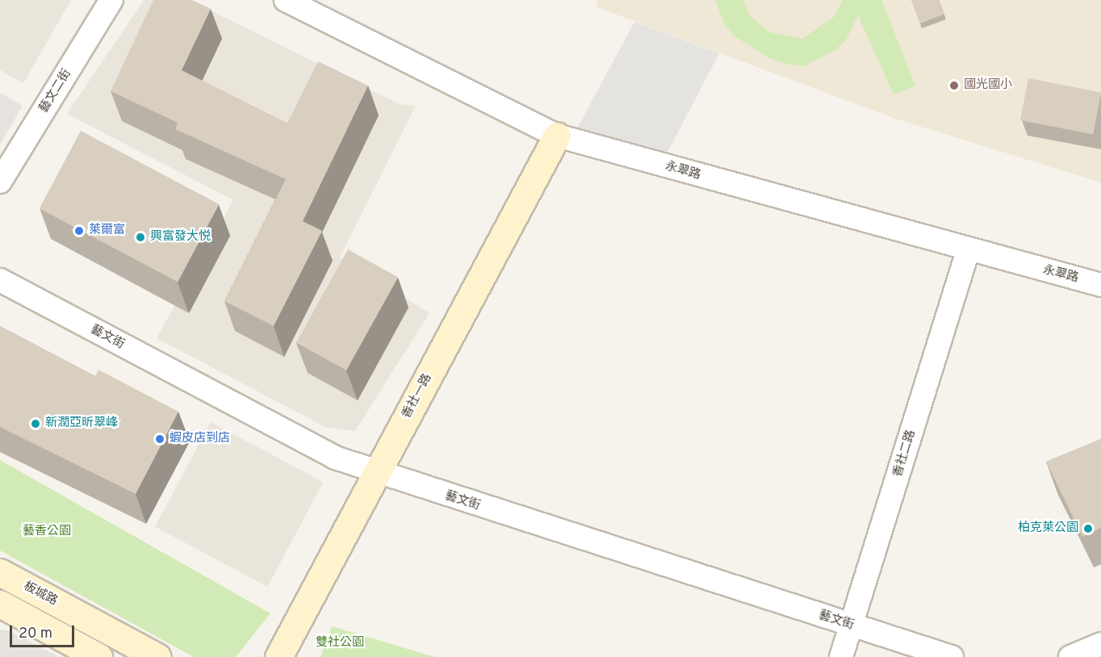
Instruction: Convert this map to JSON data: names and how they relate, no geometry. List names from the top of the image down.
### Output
{
  "streets": {
    "street": [
      "藝文二街",
      "永翠路",
      "藝文街",
      "香社一路",
      "香社二路",
      "板城路"
    ]
  },
  "crossings": [
    ["永翠路", "香社一路"],
    ["永翠路", "香社二路"],
    ["藝文街", "香社一路"],
    ["藝文街", "香社二路"]
  ],
  "parks": ["藝香公園", "雙社公園"],
  "places": [
    "國光國小",
    "萊爾富",
    "興富發大悦",
    "新潤亞昕翠峰",
    "蝦皮店到店",
    "柏克萊公園"
  ],
  "scale_bar": "20 m"
}
